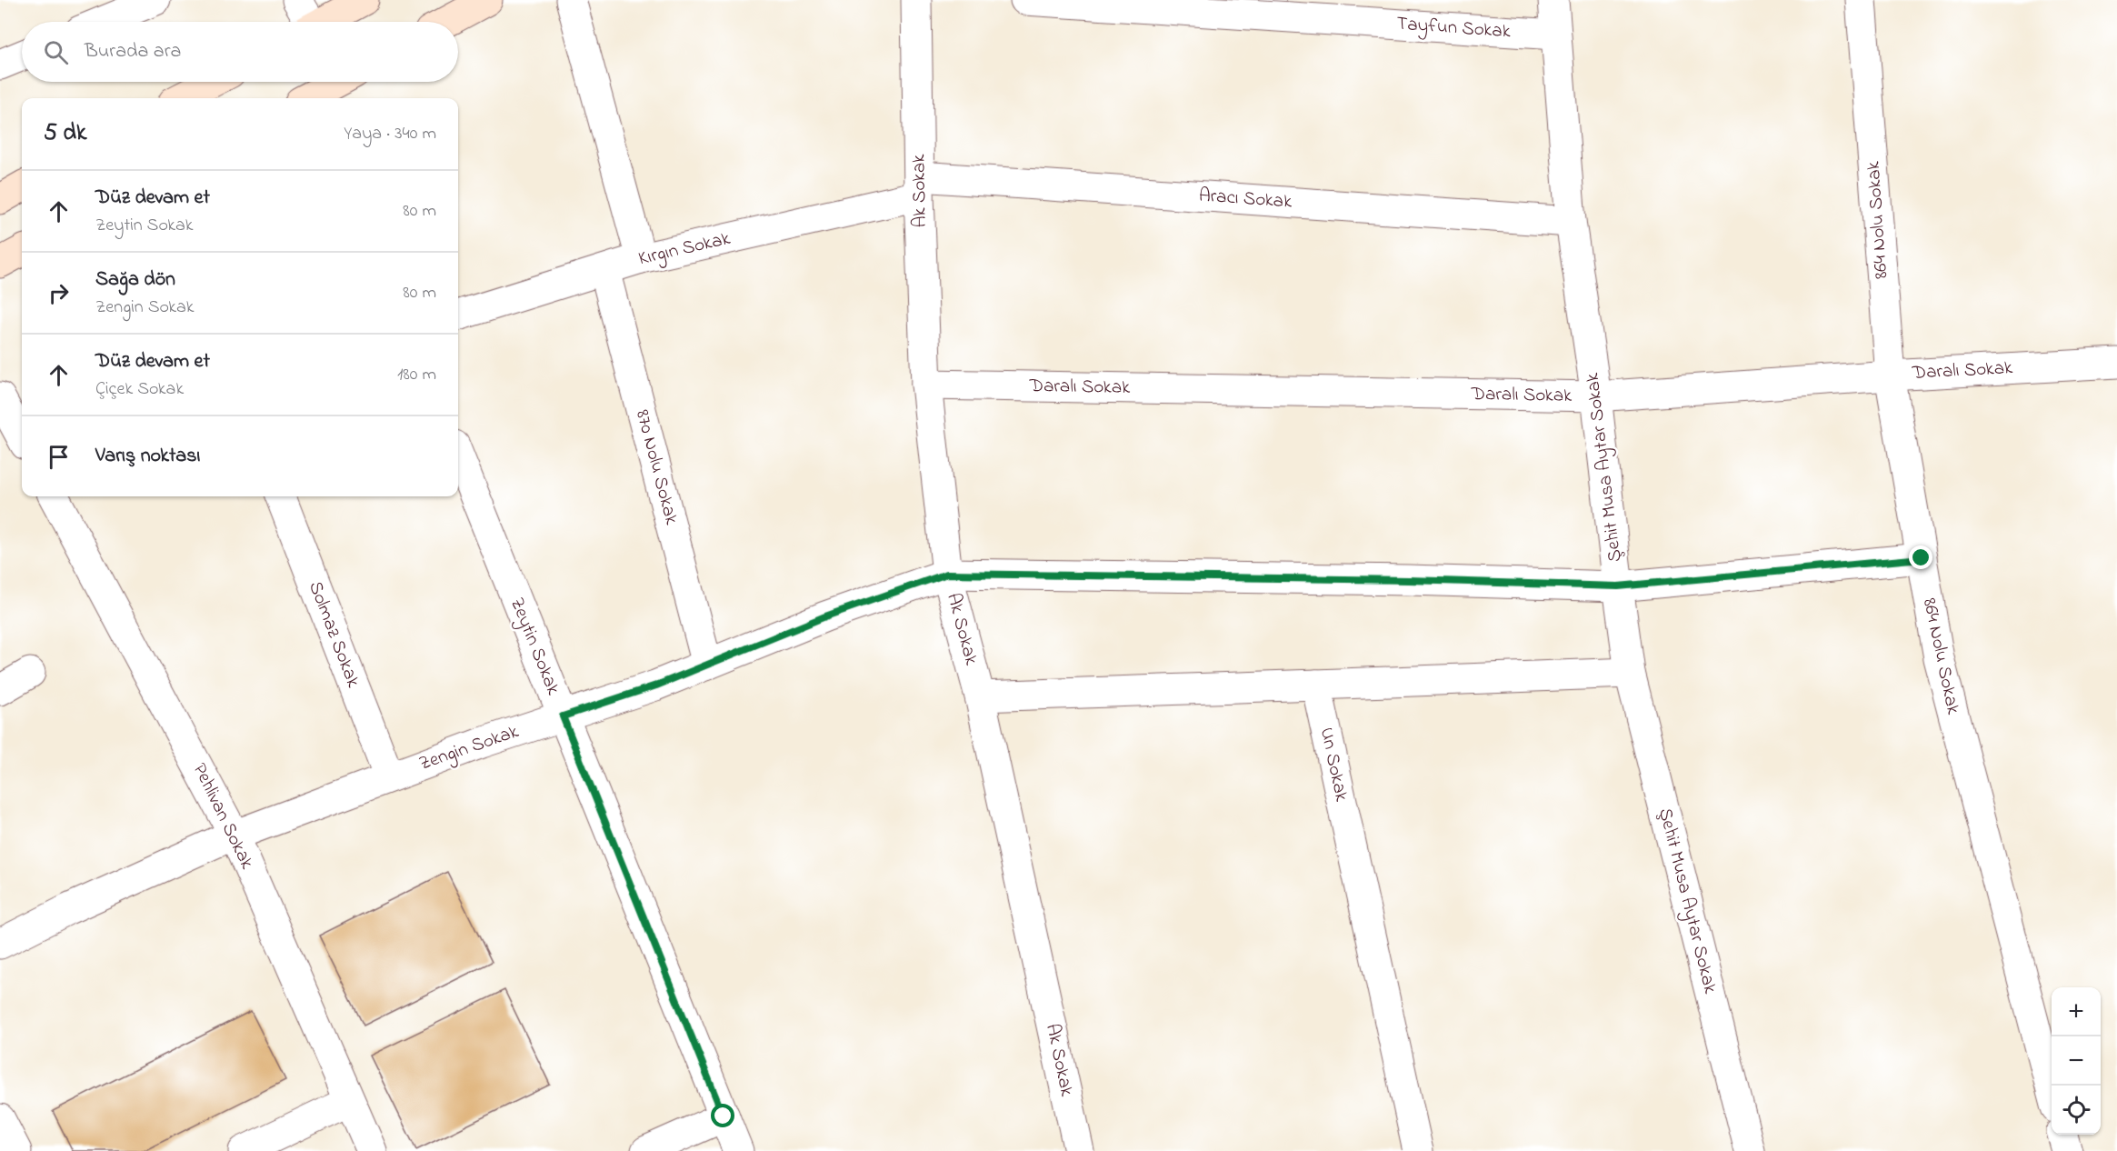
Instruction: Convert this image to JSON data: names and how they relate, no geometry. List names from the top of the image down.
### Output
{
  "streets": {
    "street": [
      "Tayfun Sokak",
      "Ak Sokak",
      "Aracı Sokak",
      "864 Nolu Sokak",
      "Kırgın Sokak",
      "Daralı Sokak",
      "870 Nolu Sokak",
      "Şehit Musa Aytar Sokak",
      "Solmaz Sokak",
      "Zeytin Sokak",
      "Zengin Sokak",
      "Un Sokak",
      "Pehlivan Sokak"
    ]
  },
  "crossings": [
    ["Tayfun Sokak", "Şehit Musa Aytar Sokak"],
    ["Ak Sokak", "Aracı Sokak"],
    ["Ak Sokak", "Kırgın Sokak"],
    ["Ak Sokak", "Daralı Sokak"],
    ["Ak Sokak", "Zengin Sokak"],
    ["Aracı Sokak", "Kırgın Sokak"],
    ["Aracı Sokak", "Şehit Musa Aytar Sokak"],
    ["864 Nolu Sokak", "Daralı Sokak"],
    ["Kırgın Sokak", "870 Nolu Sokak"],
    ["Daralı Sokak", "Şehit Musa Aytar Sokak"],
    ["870 Nolu Sokak", "Zengin Sokak"],
    ["Solmaz Sokak", "Zengin Sokak"],
    ["Zeytin Sokak", "Zengin Sokak"],
    ["Zengin Sokak", "Pehlivan Sokak"]
  ],
  "page": {
    "search": "Burada ara",
    "heading": ["5 dk", "Yaya · 340 m"],
    "list": [
      ["Düz devam et", "Zeytin Sokak", "80 m"],
      ["Sağa dön", "Zengin Sokak", "80 m"],
      ["Düz devam et", "Çiçek Sokak", "180 m"],
      "Varış noktası"
    ],
    "map_buttons": ["+", "−"]
  }
}
